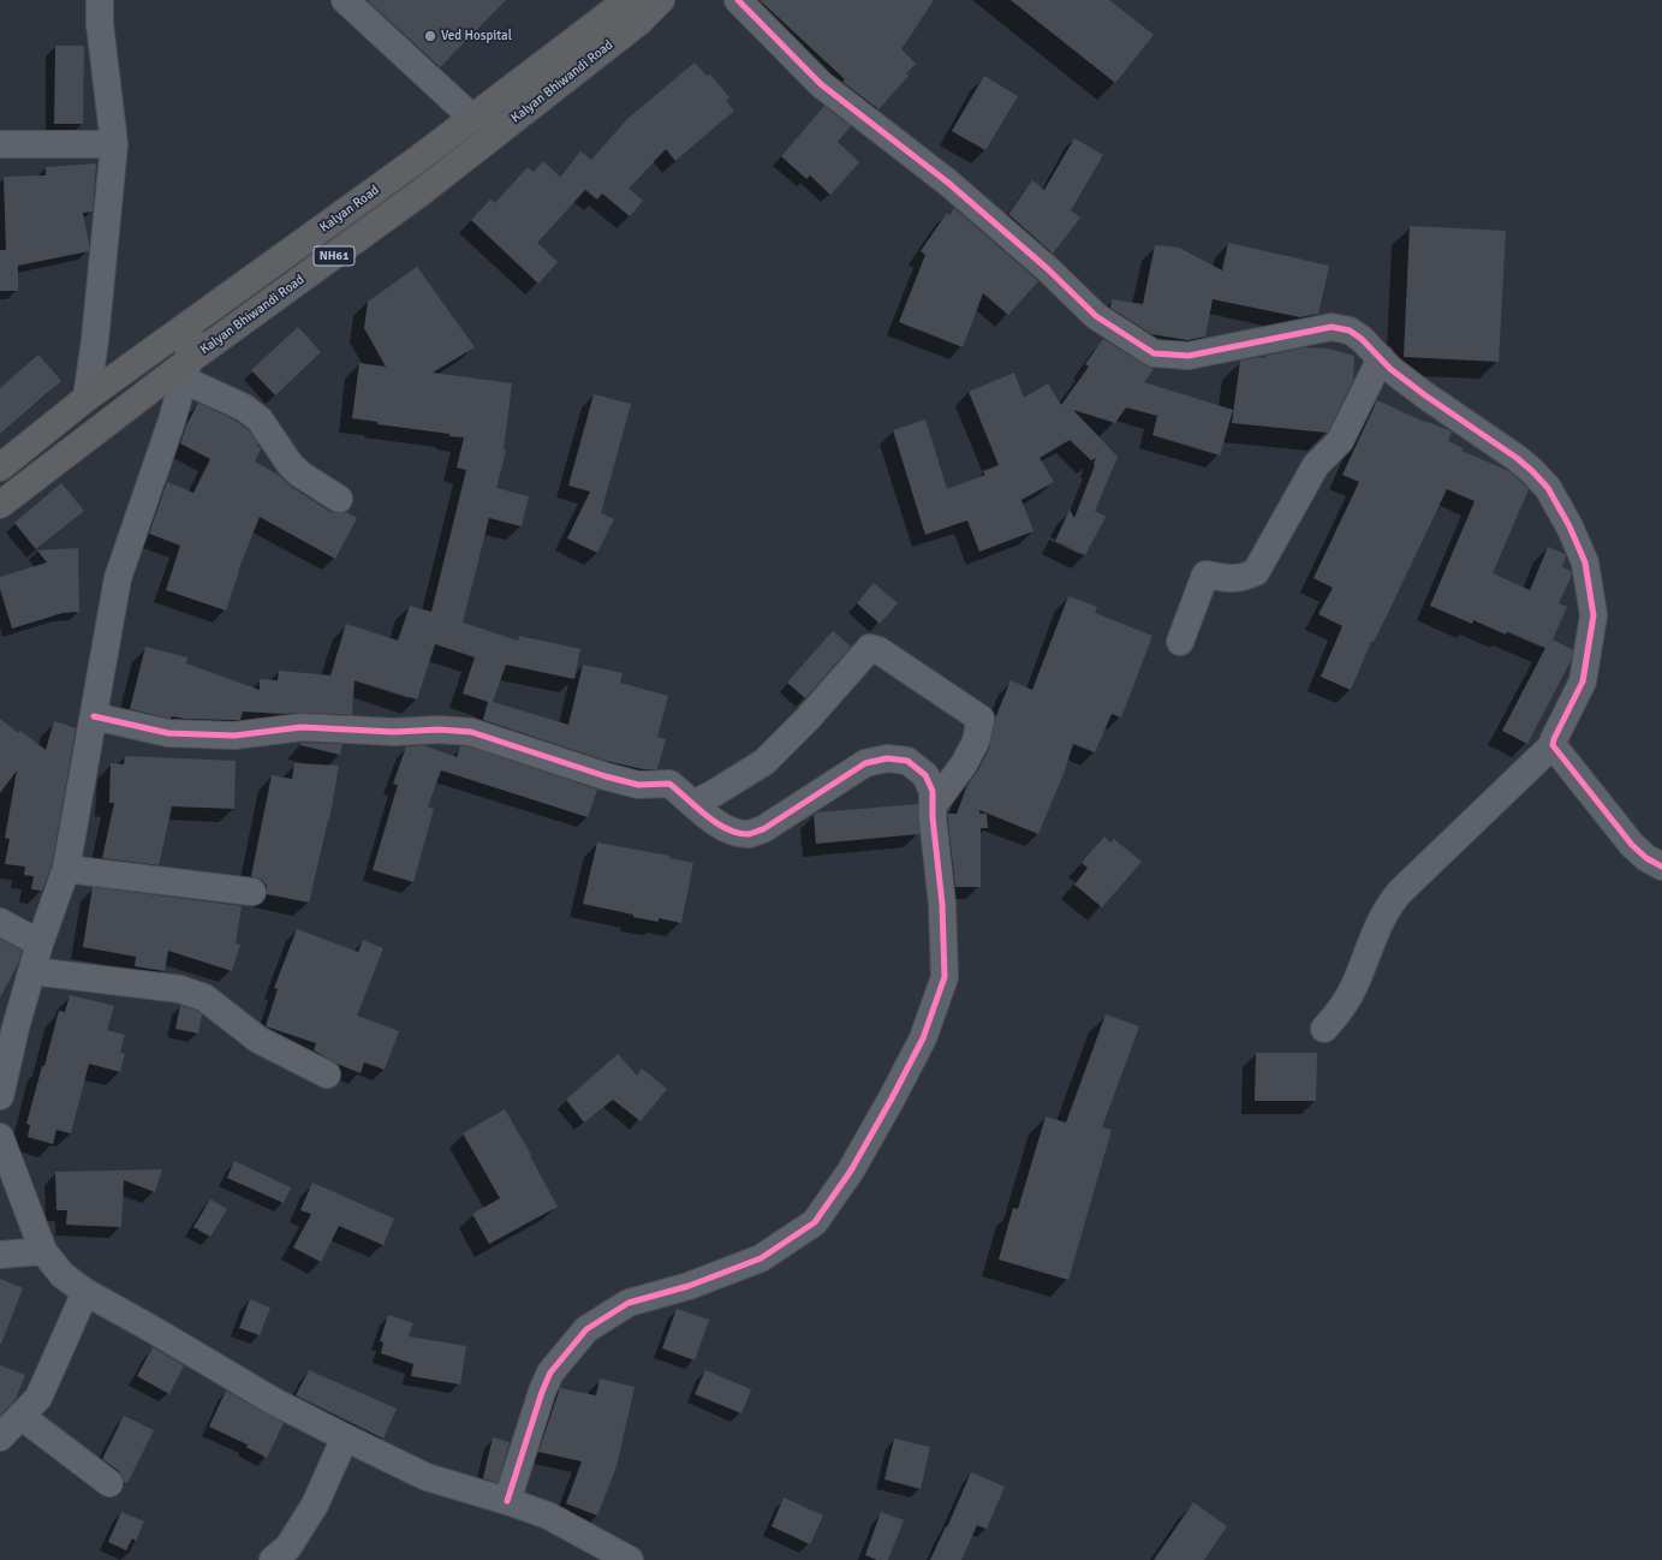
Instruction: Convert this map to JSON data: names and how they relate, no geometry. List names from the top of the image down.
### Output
{
  "streets": {
    "highway": ["Kalyan Bhiwandi Road", "Kalyan Road", "NH61"]
  },
  "places": ["Ved Hospital"]
}
